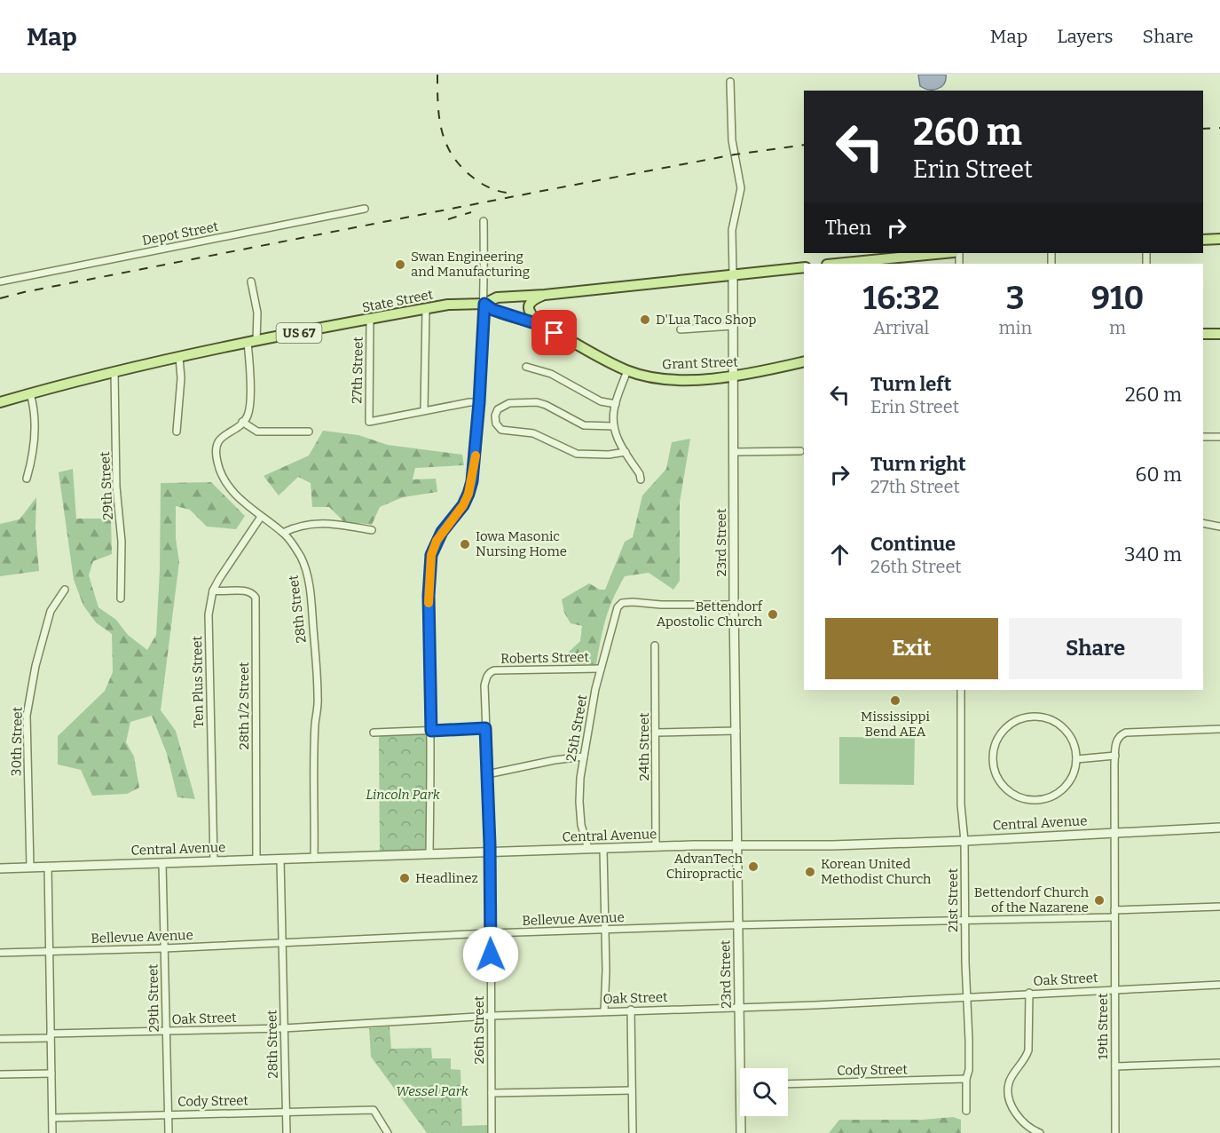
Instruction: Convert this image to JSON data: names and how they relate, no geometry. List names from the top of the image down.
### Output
{
  "streets": {
    "main road": ["State Street", "US 67", "Grant Street"],
    "street": [
      "Depot Street",
      "27th Street",
      "29th Street",
      "23rd Street",
      "28th Street",
      "Roberts Street",
      "Ten Plus Street",
      "28th 1/2 Street",
      "25th Street",
      "30th Street",
      "24th Street",
      "Central Avenue",
      "21st Street",
      "Bellevue Avenue",
      "Oak Street",
      "19th Street",
      "26th Street",
      "Cody Street"
    ]
  },
  "crossings": [
    ["State Street", "Grant Street"],
    ["State Street", "27th Street"],
    ["State Street", "29th Street"],
    ["State Street", "23rd Street"],
    ["Grant Street", "23rd Street"],
    ["29th Street", "Central Avenue"],
    ["29th Street", "Bellevue Avenue"],
    ["29th Street", "Oak Street"],
    ["29th Street", "Cody Street"],
    ["23rd Street", "25th Street"],
    ["23rd Street", "Central Avenue"],
    ["23rd Street", "Bellevue Avenue"],
    ["23rd Street", "Oak Street"],
    ["28th Street", "Ten Plus Street"],
    ["28th Street", "Central Avenue"],
    ["28th Street", "Bellevue Avenue"],
    ["28th Street", "Oak Street"],
    ["28th Street", "Cody Street"],
    ["Roberts Street", "25th Street"],
    ["Roberts Street", "26th Street"],
    ["Ten Plus Street", "28th 1/2 Street"],
    ["Ten Plus Street", "Central Avenue"],
    ["28th 1/2 Street", "Central Avenue"],
    ["25th Street", "Central Avenue"],
    ["30th Street", "Central Avenue"],
    ["24th Street", "Central Avenue"],
    ["Central Avenue", "21st Street"],
    ["Central Avenue", "19th Street"],
    ["Central Avenue", "26th Street"],
    ["21st Street", "Bellevue Avenue"],
    ["21st Street", "Oak Street"],
    ["21st Street", "Cody Street"],
    ["Bellevue Avenue", "19th Street"],
    ["Bellevue Avenue", "26th Street"],
    ["Oak Street", "19th Street"],
    ["Oak Street", "26th Street"]
  ],
  "parks": ["Lincoln Park", "Wessel Park"],
  "places": [
    "Swan Engineering and Manufacturing",
    "D'Lua Taco Shop",
    "Iowa Masonic Nursing Home",
    "Bettendorf Apostolic Church",
    "Mississippi Bend AEA",
    "AdvanTech Chiropractic",
    "Korean United Methodist Church",
    "Headlinez",
    "Bettendorf Church of the Nazarene"
  ],
  "page": {
    "header": "Map",
    "nav": ["Map", "Layers", "Share"],
    "turn": ["260 m", "Erin Street"],
    "then": "Then",
    "eta": [
      "16:32",
      "Arrival",
      "3",
      "min",
      "910",
      "m"
    ],
    "list": [
      {
        "name": "Turn left",
        "note": "Erin Street",
        "value": "260 m"
      },
      {
        "name": "Turn right",
        "note": "27th Street",
        "value": "60 m"
      },
      {
        "name": "Continue",
        "note": "26th Street",
        "value": "340 m"
      }
    ],
    "buttons": ["Exit", "Share"]
  }
}
